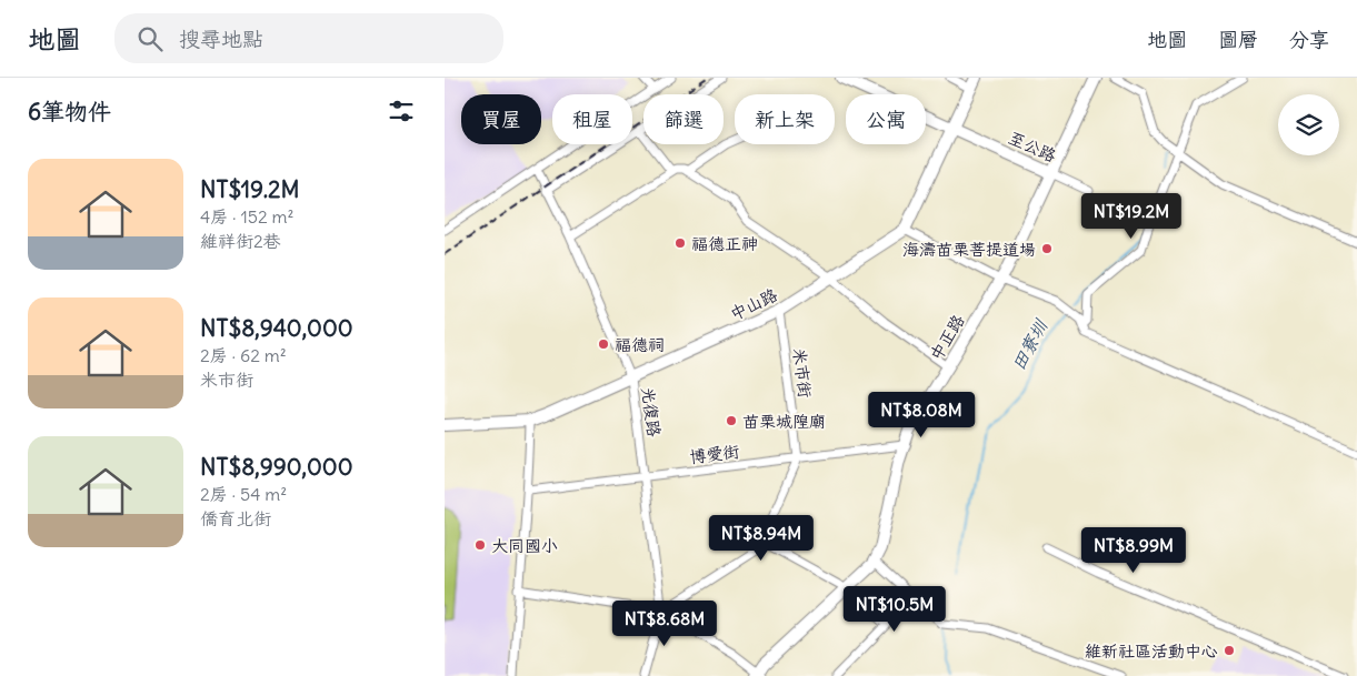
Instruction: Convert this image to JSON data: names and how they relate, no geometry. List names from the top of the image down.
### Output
{
  "streets": {
    "street": [
      "至公路",
      "中山路",
      "中正路",
      "米市街",
      "光復路",
      "博愛街"
    ]
  },
  "crossings": [
    ["至公路", "中正路"],
    ["中山路", "米市街"],
    ["中山路", "光復路"],
    ["中正路", "博愛街"],
    ["米市街", "博愛街"],
    ["光復路", "博愛街"]
  ],
  "water": ["田寮圳"],
  "places": [
    "福德正神",
    "海濤苗栗菩提道場",
    "福德祠",
    "苗栗城隍廟",
    "大同國小",
    "維新社區活動中心"
  ],
  "page": {
    "header": "地圖",
    "search": "搜尋地點",
    "nav": ["地圖", "圖層", "分享"],
    "heading": "6筆物件",
    "chip": [
      "買屋",
      "租屋",
      "篩選",
      "新上架",
      "公寓"
    ],
    "list": [
      {
        "name": "NT$19.2M",
        "note": "4房 · 152 m² · 維祥街2巷"
      },
      {
        "name": "NT$8,940,000",
        "note": "2房 · 62 m² · 米市街"
      },
      {
        "name": "NT$8,990,000",
        "note": "2房 · 54 m² · 僑育北街"
      }
    ],
    "price": [
      "NT$19.2M",
      "NT$8.08M",
      "NT$8.94M",
      "NT$8.99M",
      "NT$10.5M",
      "NT$8.68M"
    ]
  }
}
